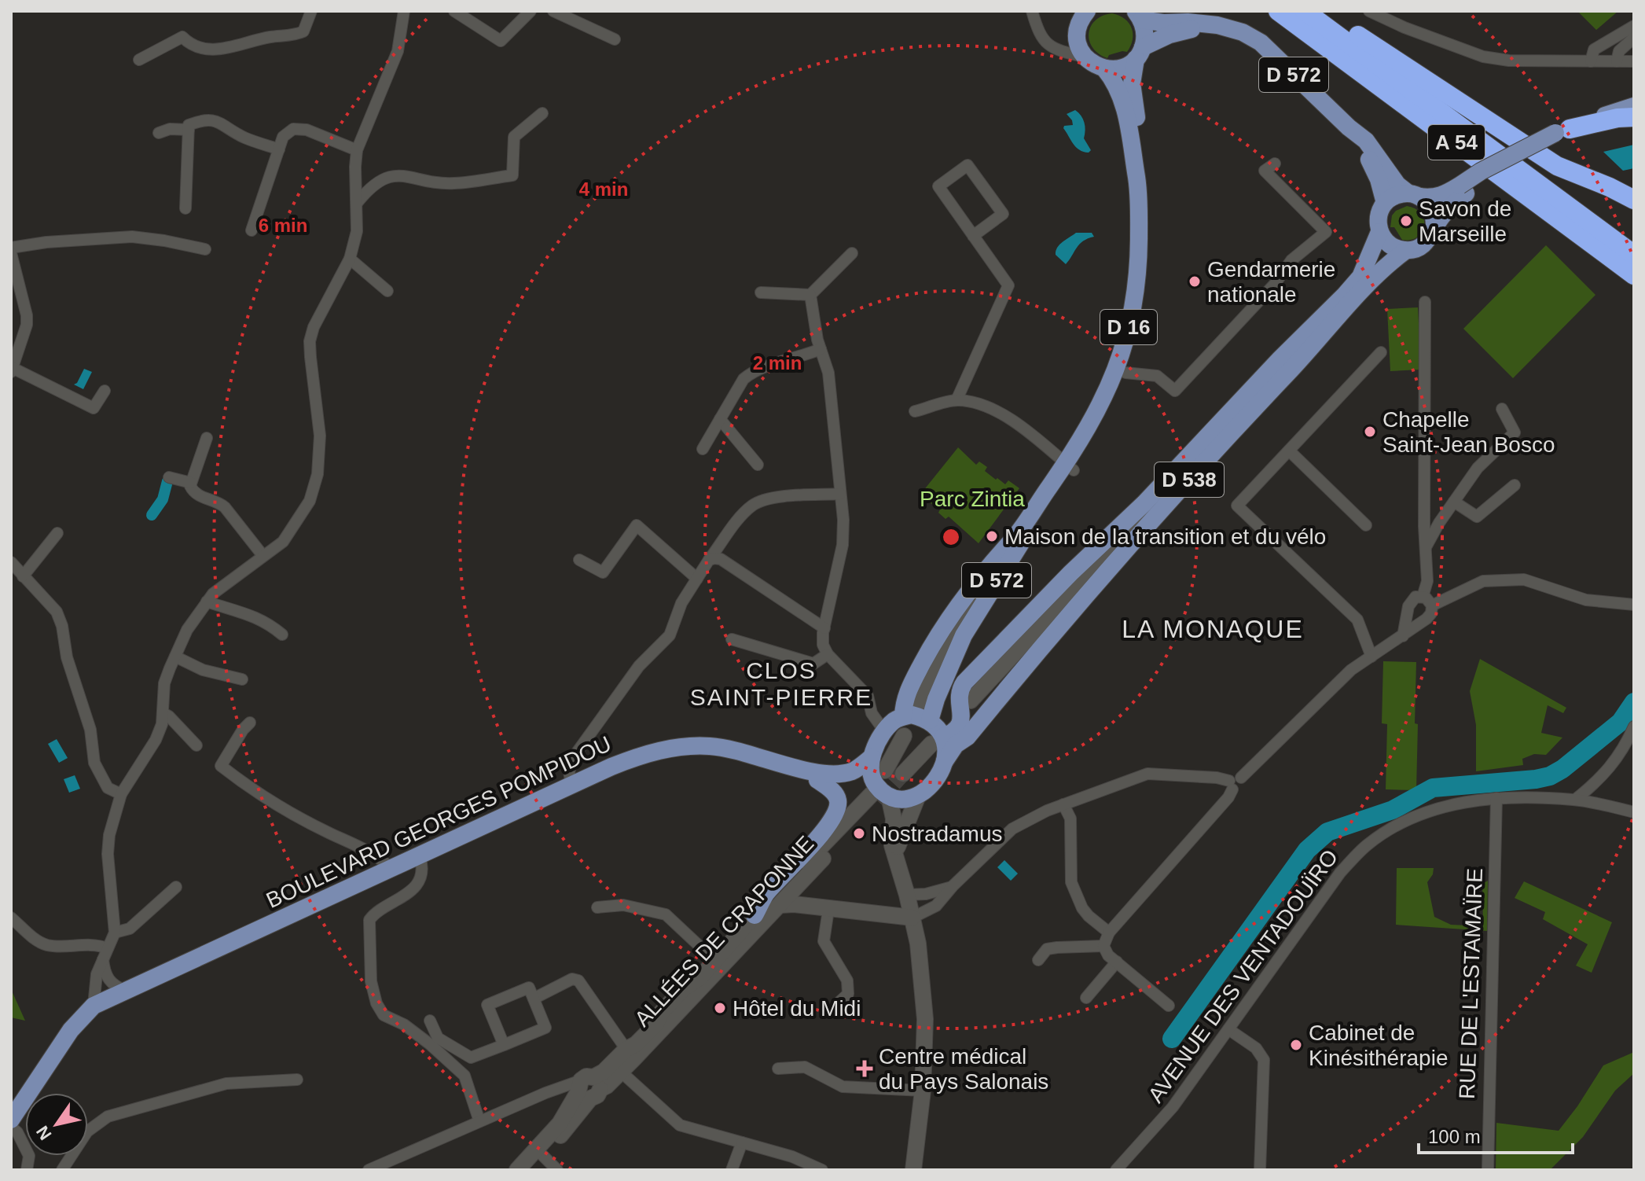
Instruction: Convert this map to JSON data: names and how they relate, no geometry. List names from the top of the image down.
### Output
{
  "streets": {
    "highway": ["A 54"],
    "main road": [
      "D 572",
      "D 16",
      "D 538",
      "BOULEVARD GEORGES POMPIDOU",
      "ALLÉES DE CRAPONNE"
    ],
    "street": ["AVENUE DES VENTADOUÏRO", "RUE DE L'ESTAMAÏRE"]
  },
  "crossings": [
    ["D 572", "D 16"],
    ["D 572", "D 538"],
    ["D 572", "BOULEVARD GEORGES POMPIDOU"],
    ["D 572", "ALLÉES DE CRAPONNE"],
    ["D 538", "BOULEVARD GEORGES POMPIDOU"],
    ["D 538", "ALLÉES DE CRAPONNE"],
    ["BOULEVARD GEORGES POMPIDOU", "ALLÉES DE CRAPONNE"],
    ["AVENUE DES VENTADOUÏRO", "RUE DE L'ESTAMAÏRE"]
  ],
  "districts": ["LA MONAQUE", "CLOS SAINT-PIERRE"],
  "parks": ["Parc Zintia"],
  "places": {
    "other": [
      "Savon de Marseille",
      "Gendarmerie nationale",
      "Chapelle Saint-Jean Bosco",
      "Maison de la transition et du vélo",
      "Nostradamus",
      "Hôtel du Midi",
      "Cabinet de Kinésithérapie"
    ],
    "health": ["Centre médical du Pays Salonais"]
  },
  "scale_bar": "100 m",
  "north": "bottom left",
  "rings": ["4 min", "6 min", "2 min"]
}
